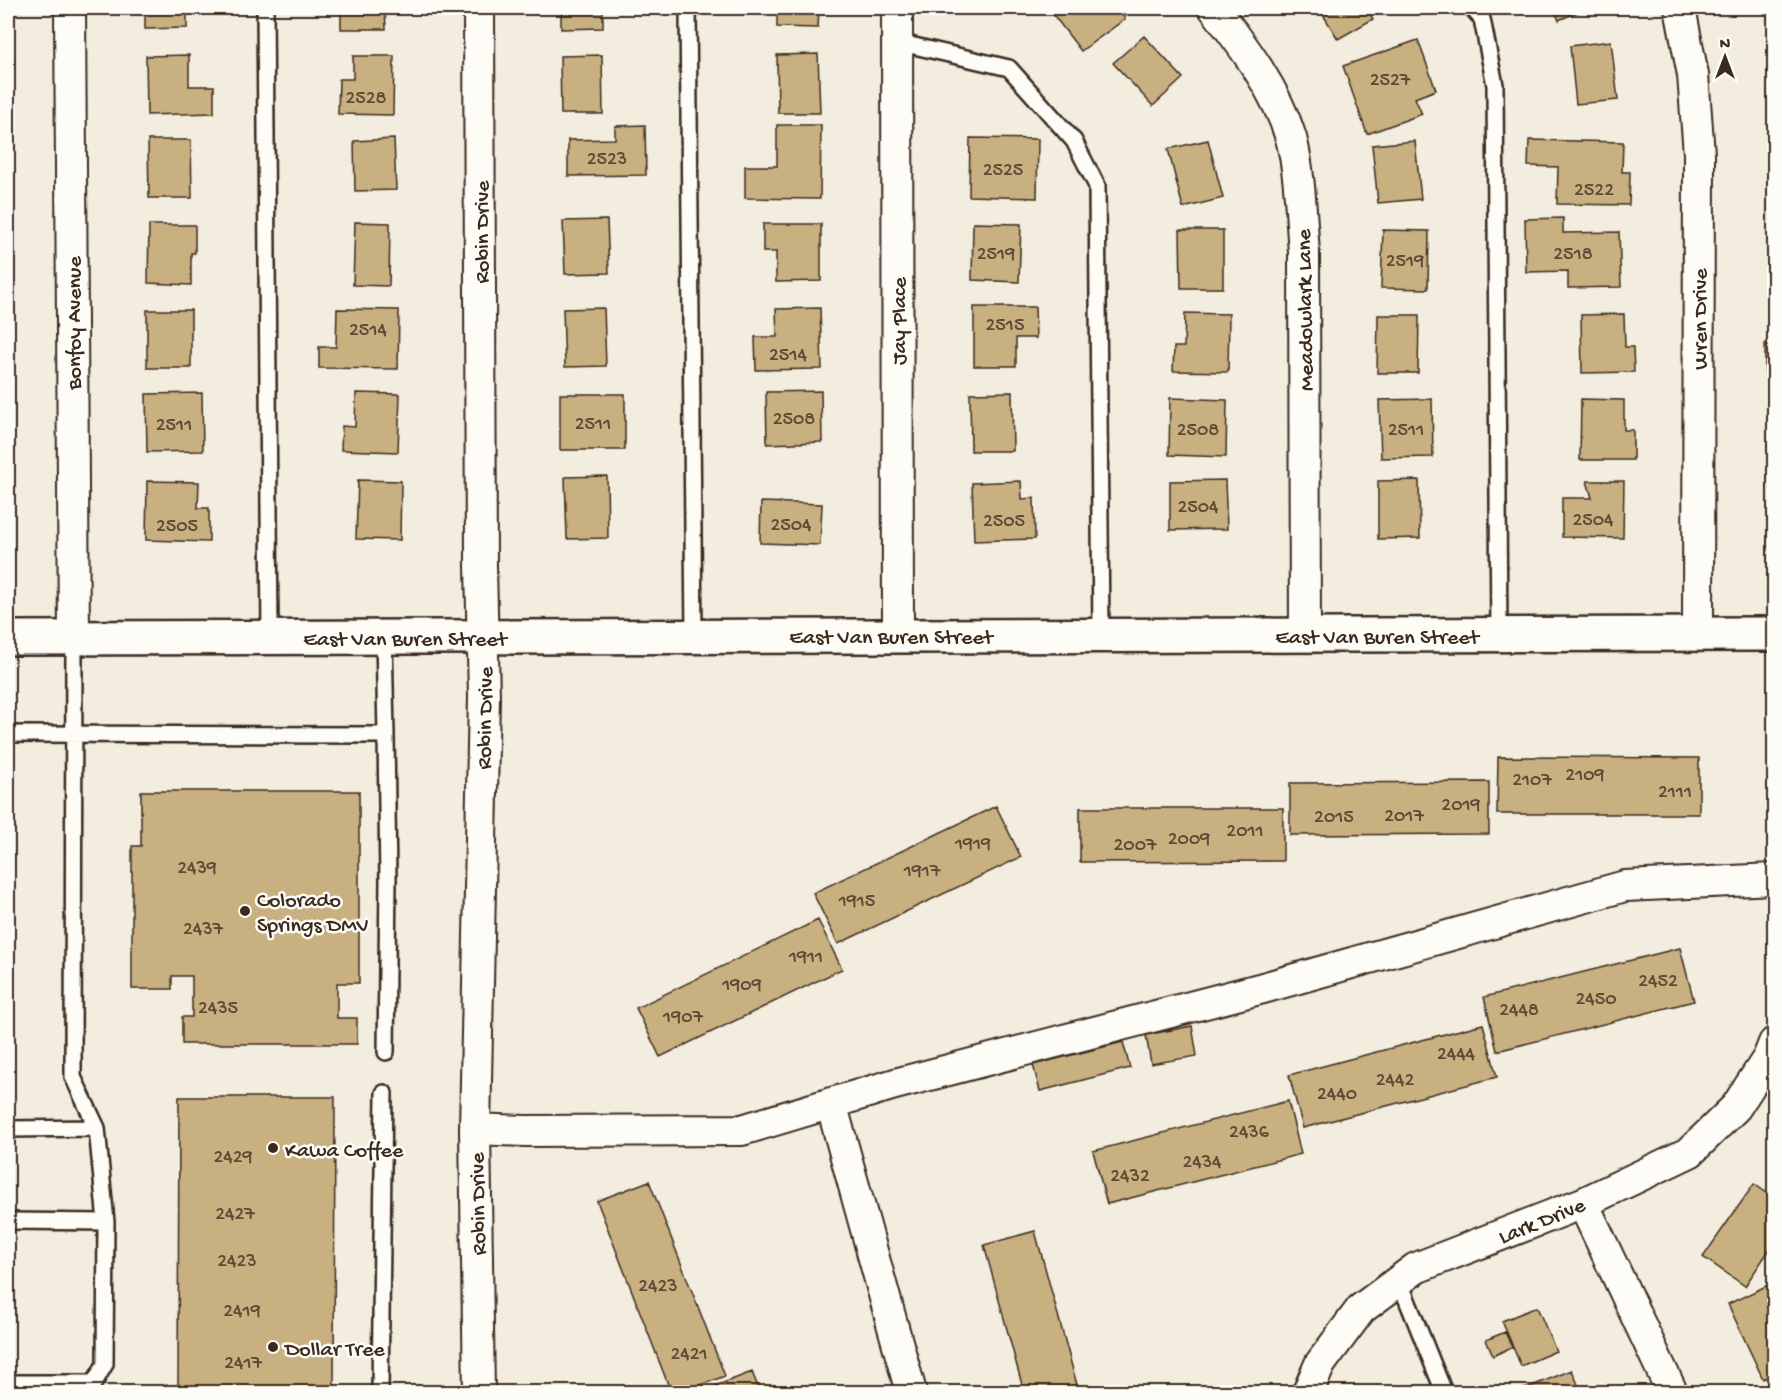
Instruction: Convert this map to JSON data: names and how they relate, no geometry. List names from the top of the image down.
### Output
{
  "streets": {
    "street": [
      "Robin Drive",
      "Meadowlark Lane",
      "Wren Drive",
      "Jay Place",
      "Bonfoy Avenue",
      "East Van Buren Street",
      "Lark Drive"
    ]
  },
  "crossings": [
    ["Robin Drive", "East Van Buren Street"],
    ["Meadowlark Lane", "East Van Buren Street"],
    ["Wren Drive", "East Van Buren Street"],
    ["Jay Place", "East Van Buren Street"],
    ["Bonfoy Avenue", "East Van Buren Street"]
  ],
  "places": ["Colorado Springs DMV", "Kawa Coffee", "Dollar Tree"],
  "house_numbers": [
    "2527",
    "2528",
    "2523",
    "2525",
    "2522",
    "2519",
    "2518",
    "2519",
    "2515",
    "2514",
    "2514",
    "2508",
    "2511",
    "2511",
    "2508",
    "2511",
    "2504",
    "2504",
    "2505",
    "2504",
    "2505",
    "2109",
    "2107",
    "2111",
    "2019",
    "2017",
    "2015",
    "2011",
    "2009",
    "1919",
    "2007",
    "2439",
    "1917",
    "1915",
    "2437",
    "1911",
    "2452",
    "1909",
    "2450",
    "2435",
    "2448",
    "1907",
    "2444",
    "2442",
    "2440",
    "2436",
    "2429",
    "2434",
    "2432",
    "2427",
    "2423",
    "2423",
    "2419",
    "2421",
    "2417"
  ],
  "north": "top"
}
